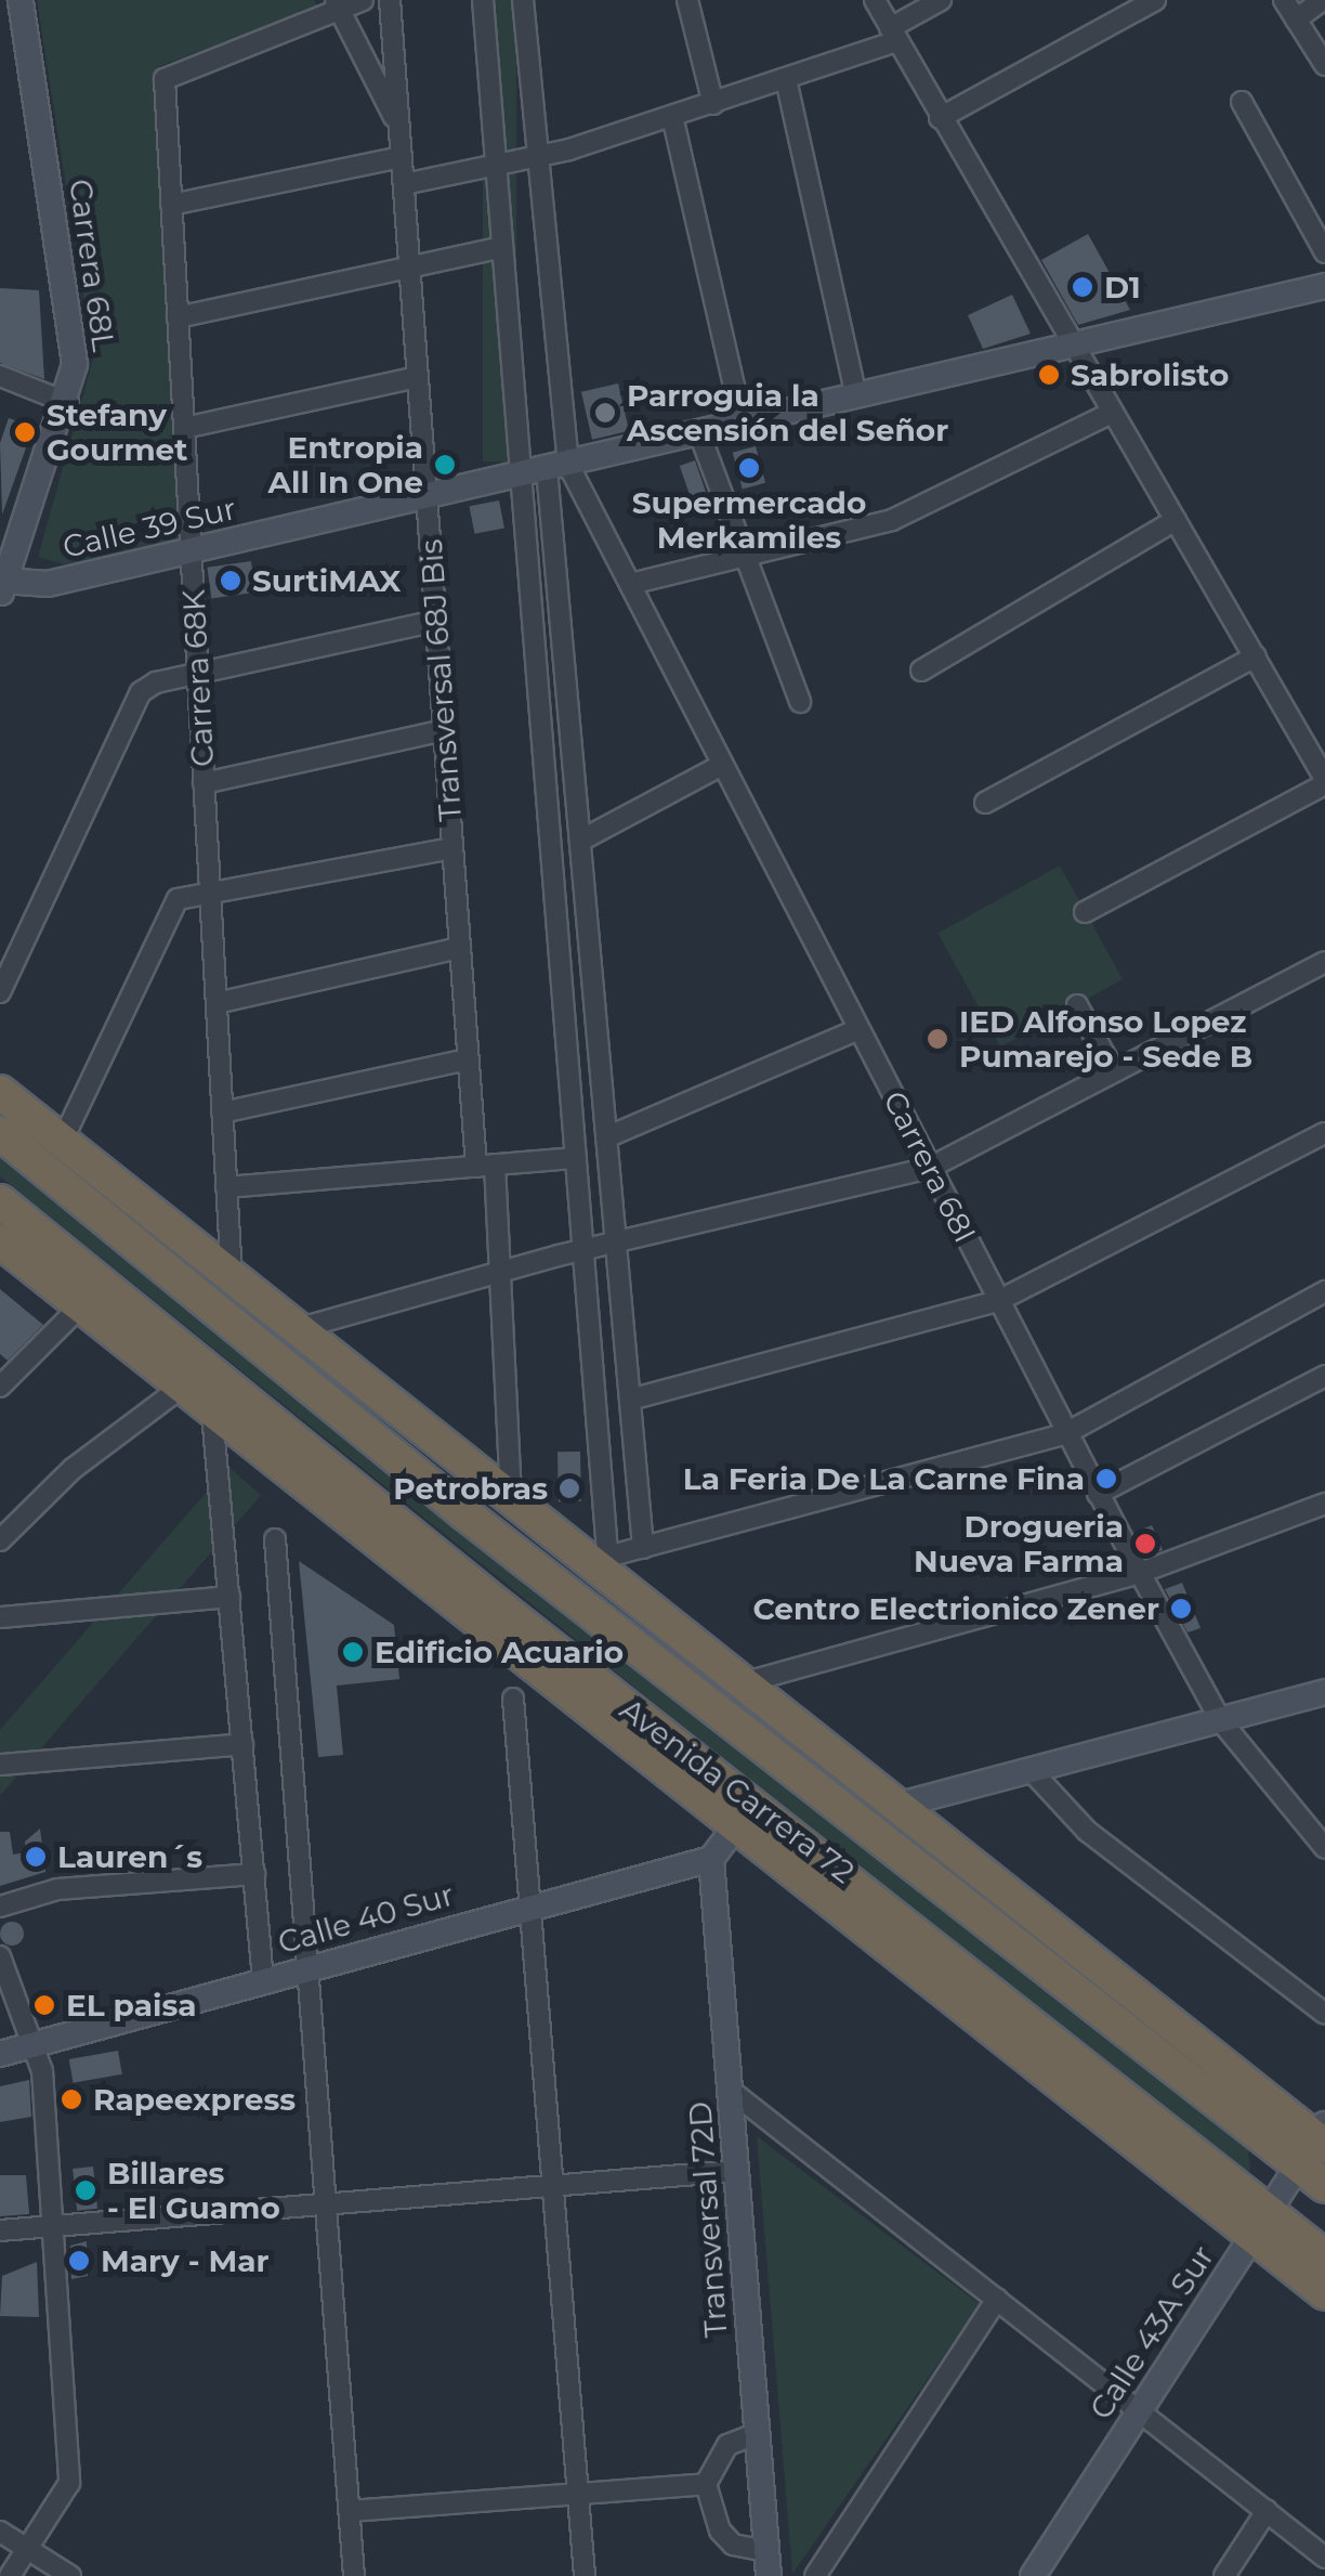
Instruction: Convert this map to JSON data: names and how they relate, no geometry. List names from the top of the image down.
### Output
{
  "streets": {
    "highway": ["Avenida Carrera 72"],
    "street": [
      "Carrera 68L",
      "Calle 39 Sur",
      "Carrera 68K",
      "Transversal 68J Bis",
      "Carrera 68I",
      "Calle 40 Sur",
      "Transversal 72D",
      "Calle 43A Sur"
    ]
  },
  "crossings": [
    ["Carrera 68L", "Calle 39 Sur"],
    ["Calle 39 Sur", "Carrera 68K"],
    ["Calle 39 Sur", "Transversal 68J Bis"],
    ["Calle 39 Sur", "Carrera 68I"],
    ["Carrera 68K", "Avenida Carrera 72"],
    ["Transversal 68J Bis", "Avenida Carrera 72"],
    ["Avenida Carrera 72", "Calle 43A Sur"],
    ["Calle 40 Sur", "Transversal 72D"]
  ],
  "places": [
    "D1",
    "Sabrolisto",
    "Parroguia la Ascensión del Señor",
    "Stefany Gourmet",
    "Entropia All In One",
    "Supermercado Merkamiles",
    "SurtiMAX",
    "IED Alfonso Lopez Pumarejo - Sede B",
    "La Feria De La Carne Fina",
    "Petrobras",
    "Drogueria Nueva Farma",
    "Centro Electrionico Zener",
    "Edificio Acuario",
    "Lauren´s",
    "EL paisa",
    "Rapeexpress",
    "Billares - El Guamo",
    "Mary - Mar"
  ]
}
